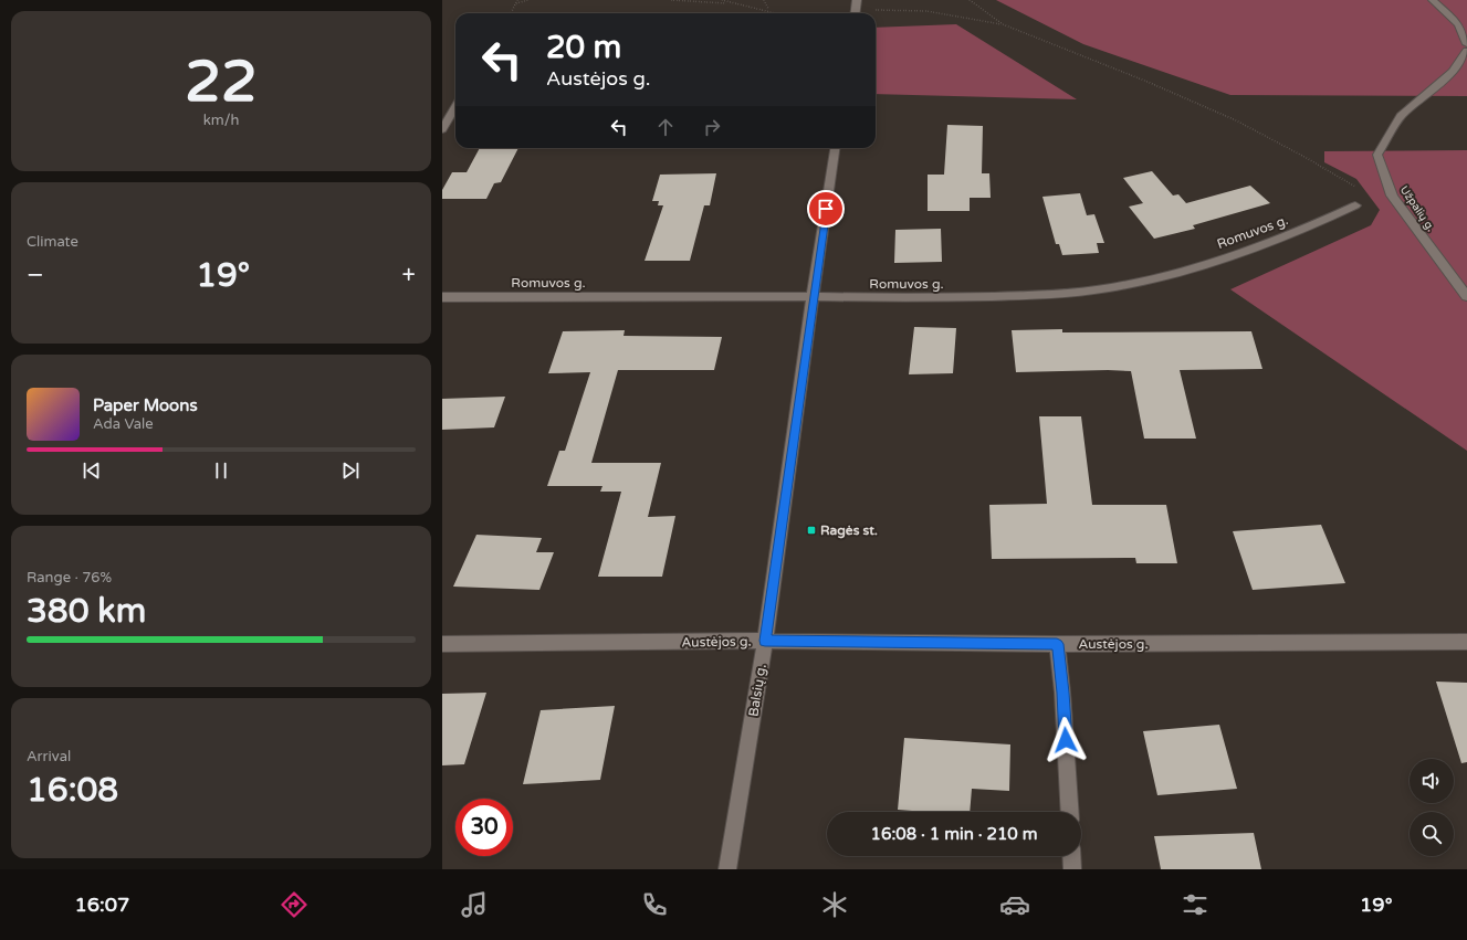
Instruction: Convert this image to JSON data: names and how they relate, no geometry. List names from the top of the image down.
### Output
{
  "streets": {
    "street": [
      "Užpalių g.",
      "Romuvos g.",
      "Austėjos g.",
      "Balsių g."
    ]
  },
  "crossings": [
    ["Romuvos g.", "Balsių g."],
    ["Austėjos g.", "Balsių g."]
  ],
  "places": {
    "transit": ["Ragės st."]
  },
  "page": {
    "tile": [
      ["22", "km/h"],
      "Climate",
      ["Range · 76%", "380 km"],
      ["Arrival", "16:08"]
    ],
    "turn": ["20 m", "Austėjos g."],
    "heat": ["−", "19°", "+"],
    "song": ["Paper Moons", "Ada Vale"],
    "limit": "30",
    "trip": "16:08 · 1 min · 210 m",
    "tabs": ["16:07", "19°"]
  }
}
